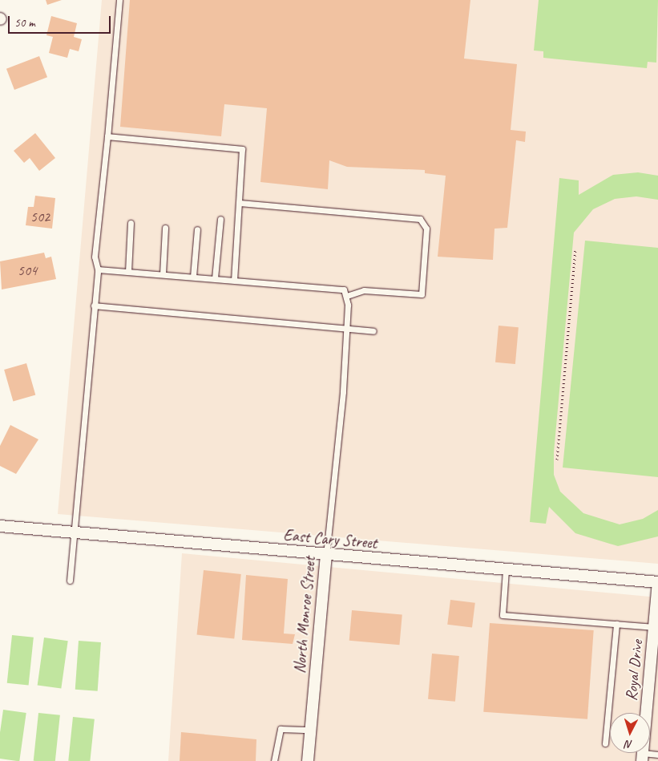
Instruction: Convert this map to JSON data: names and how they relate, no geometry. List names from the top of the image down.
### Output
{
  "streets": {
    "street": ["East Cary Street", "North Monroe Street", "Royal Drive"]
  },
  "crossings": [
    ["East Cary Street", "North Monroe Street"],
    ["East Cary Street", "Royal Drive"]
  ],
  "house_numbers": ["502", "504"],
  "scale_bar": "50 m",
  "north": "bottom"
}
